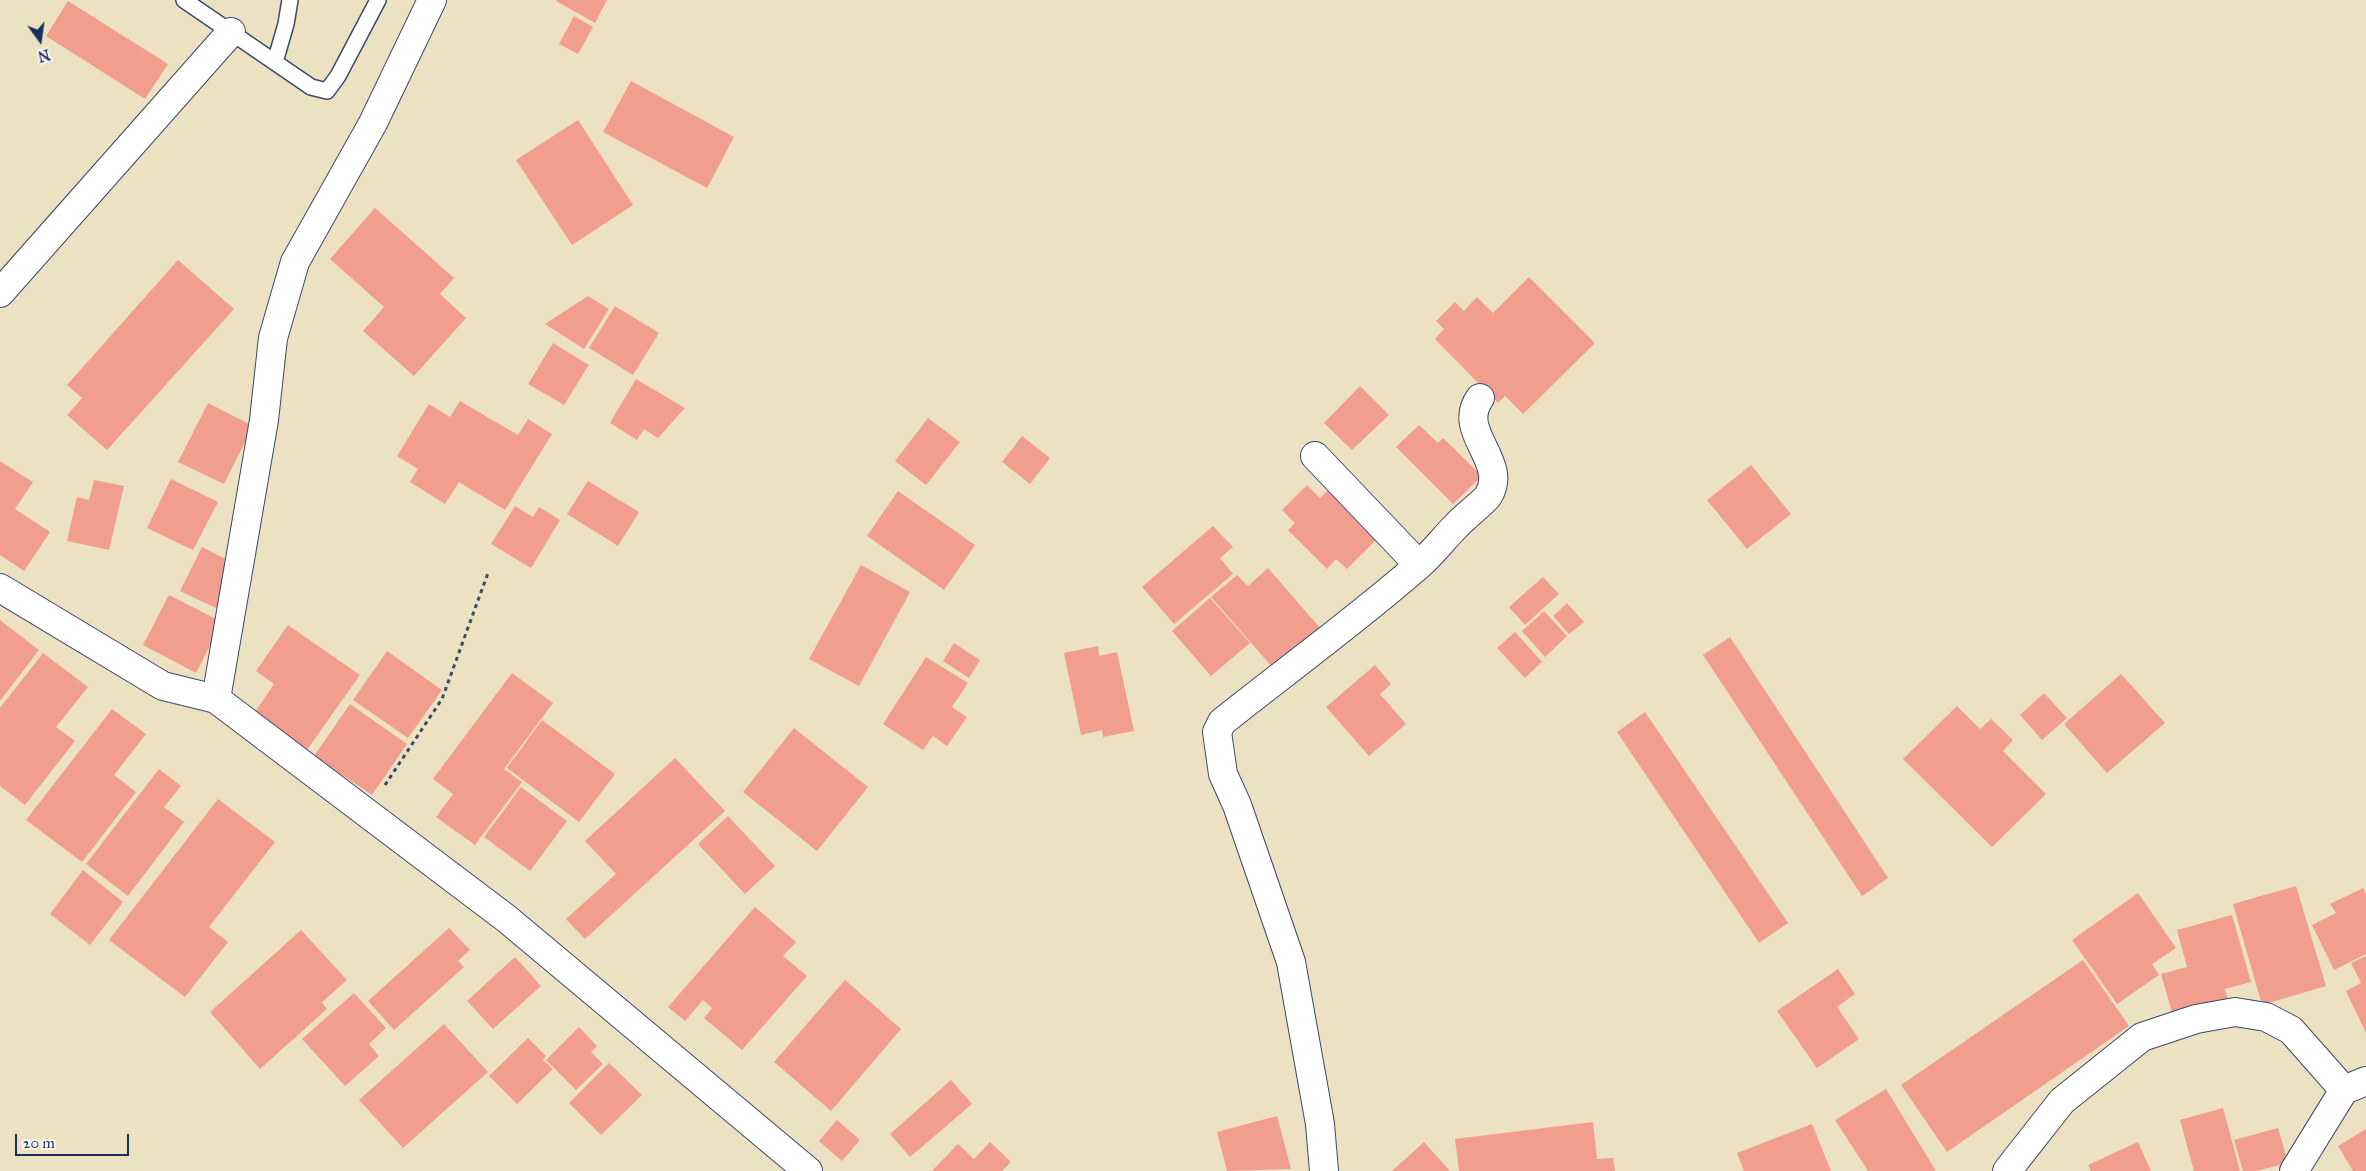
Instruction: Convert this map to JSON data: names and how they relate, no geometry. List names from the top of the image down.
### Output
{
  "scale_bar": "20 m",
  "north": "bottom"
}
